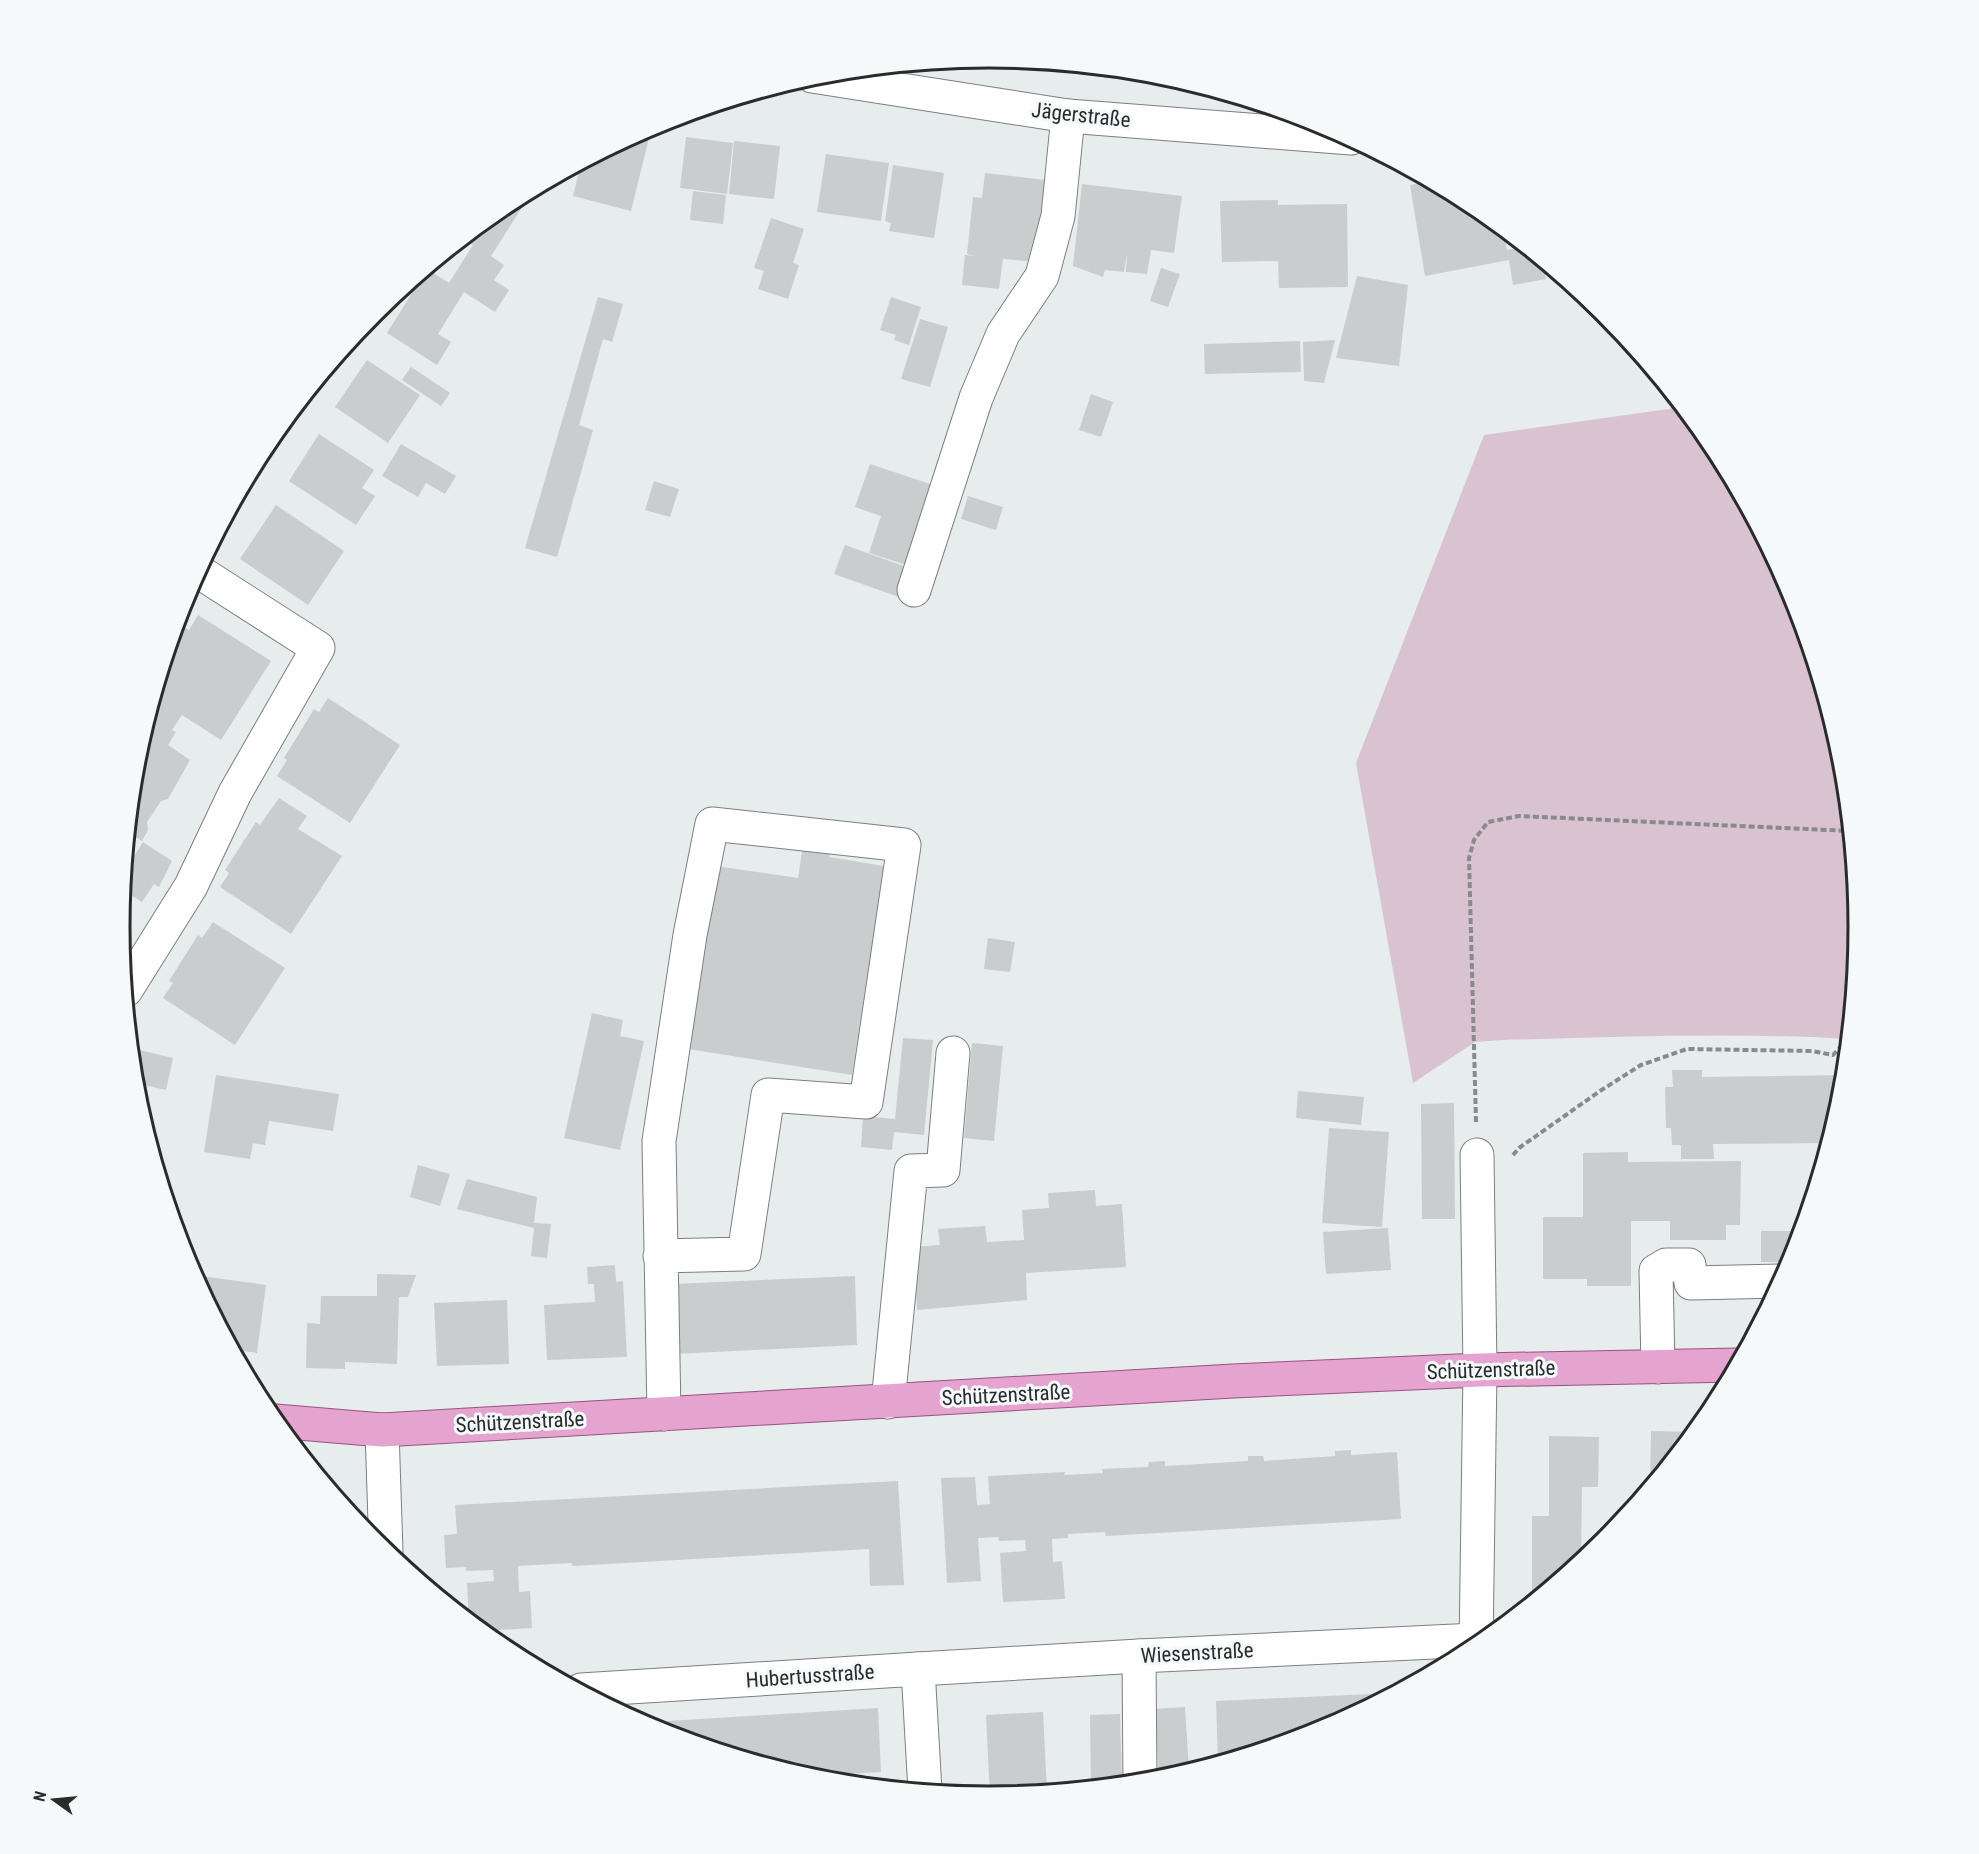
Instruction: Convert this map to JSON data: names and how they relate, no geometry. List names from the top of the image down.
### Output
{
  "streets": {
    "main road": ["Schützenstraße"],
    "street": ["Jägerstraße", "Wiesenstraße", "Hubertusstraße"]
  },
  "crossings": [
    ["Schützenstraße", "Wiesenstraße"],
    ["Wiesenstraße", "Hubertusstraße"]
  ],
  "north": "left"
}
